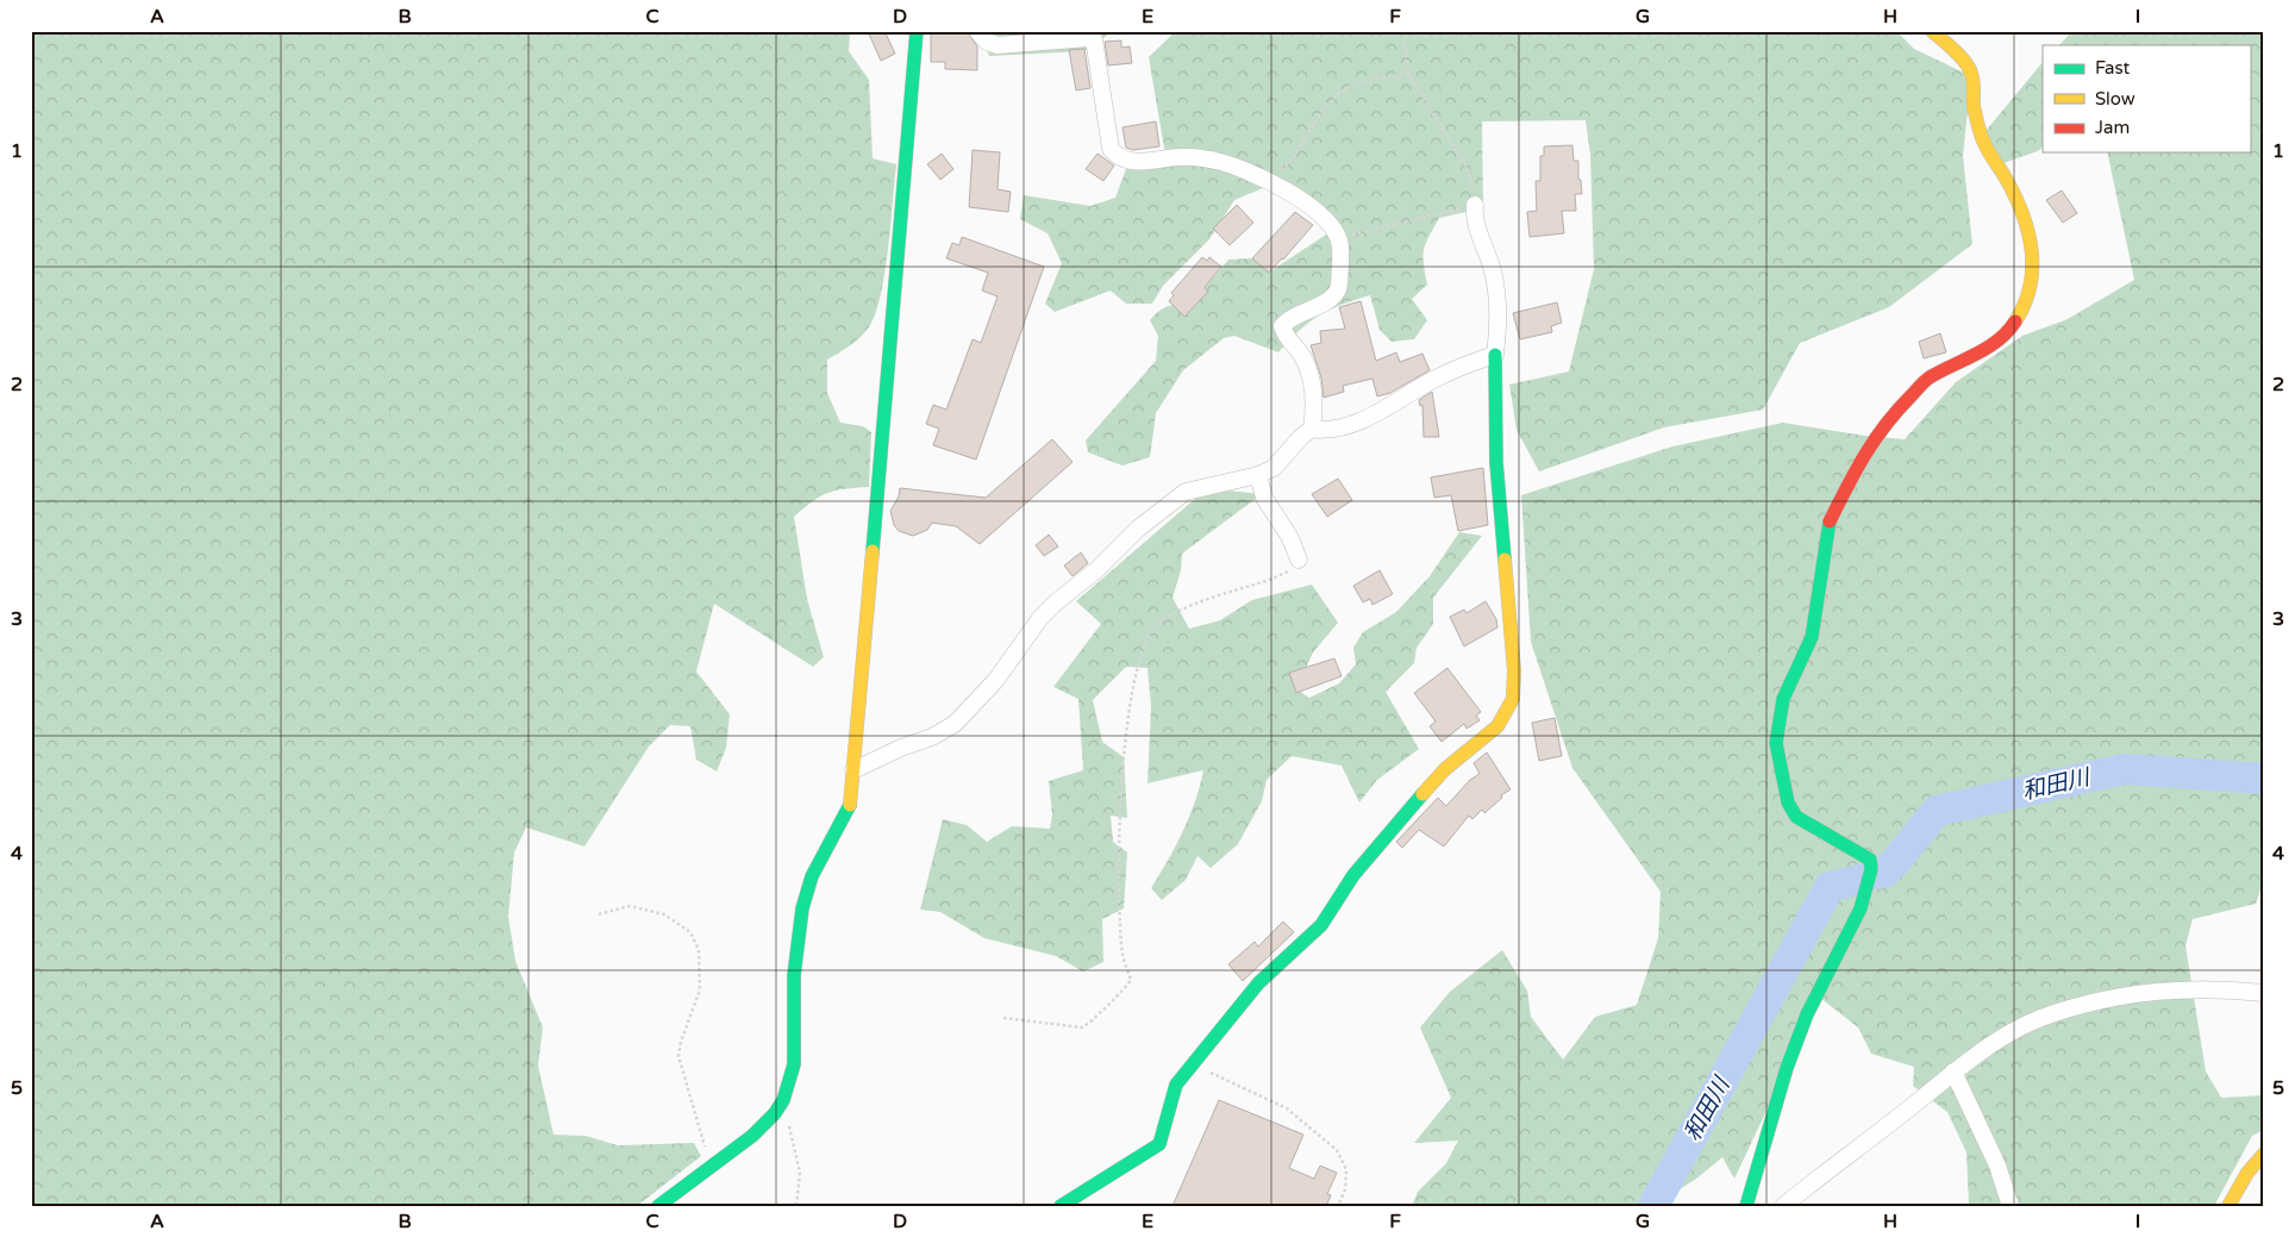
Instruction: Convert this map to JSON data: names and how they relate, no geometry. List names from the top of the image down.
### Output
{
  "water": ["和田川"],
  "legend": ["Fast", "Slow", "Jam"],
  "grid": {
    "columns": [
      "A",
      "B",
      "C",
      "D",
      "E",
      "F",
      "G",
      "H",
      "I"
    ],
    "rows": [
      "1",
      "2",
      "3",
      "4",
      "5"
    ]
  }
}
